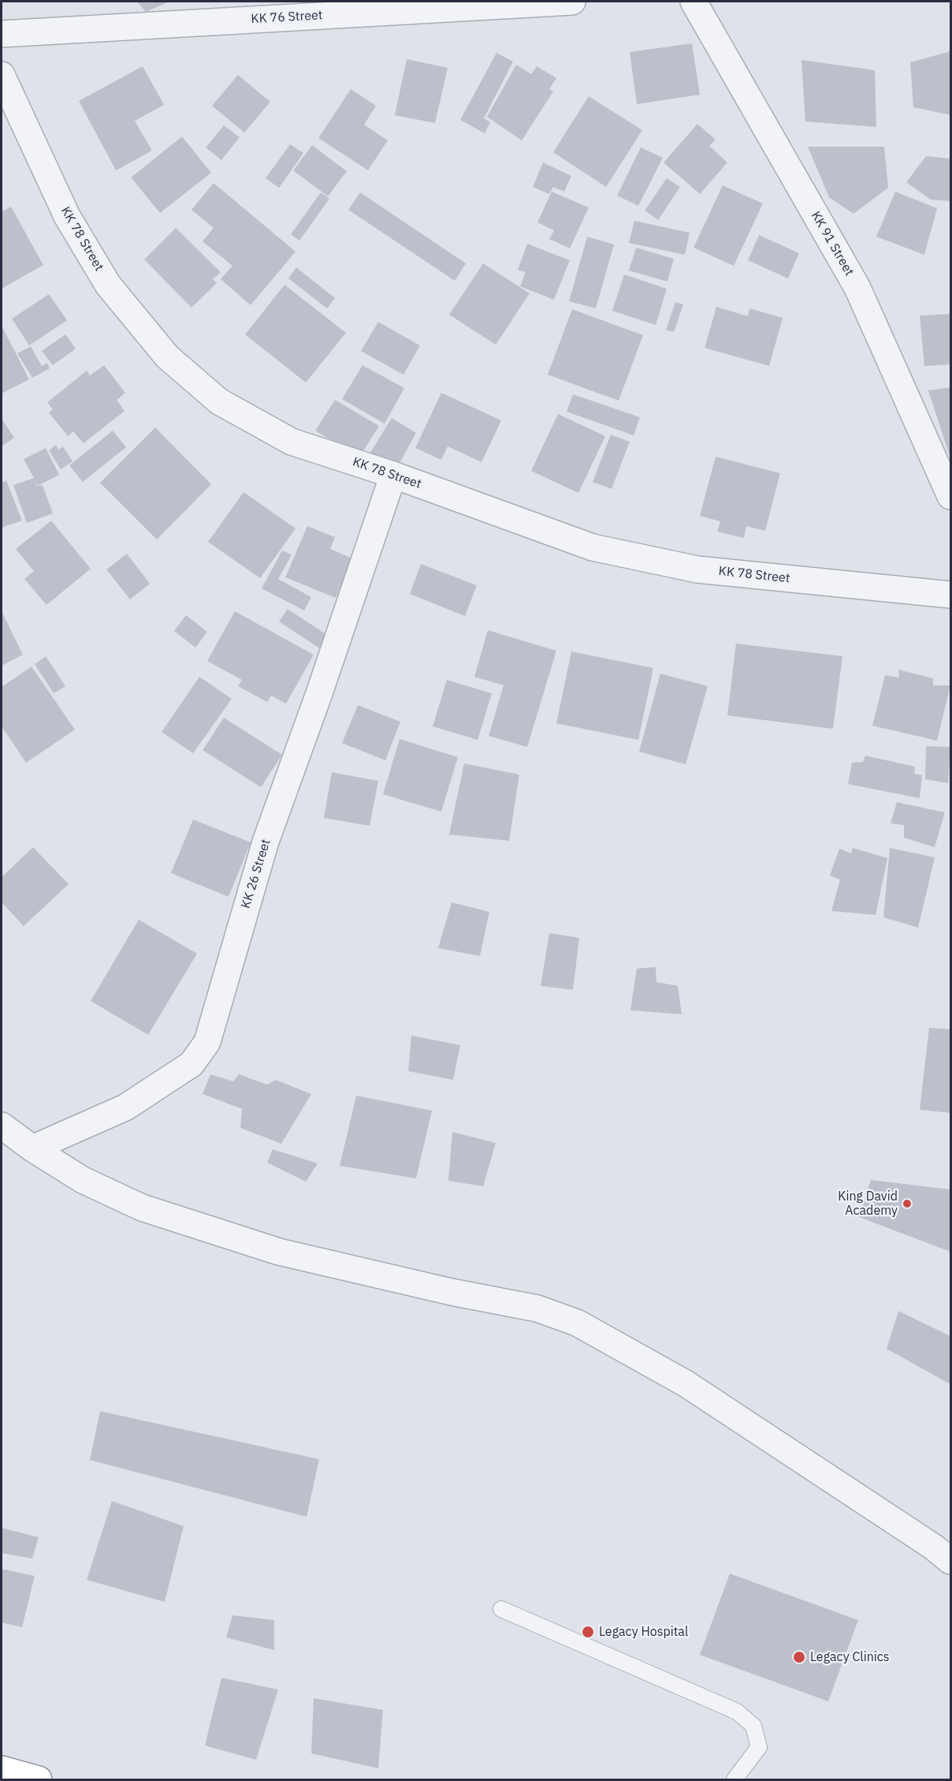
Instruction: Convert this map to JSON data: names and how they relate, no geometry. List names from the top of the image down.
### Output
{
  "streets": {
    "street": [
      "KK 76 Street",
      "KK 78 Street",
      "KK 91 Street",
      "KK 26 Street"
    ]
  },
  "crossings": [
    ["KK 78 Street", "KK 26 Street"]
  ],
  "places": ["King David Academy", "Legacy Hospital", "Legacy Clinics"]
}
